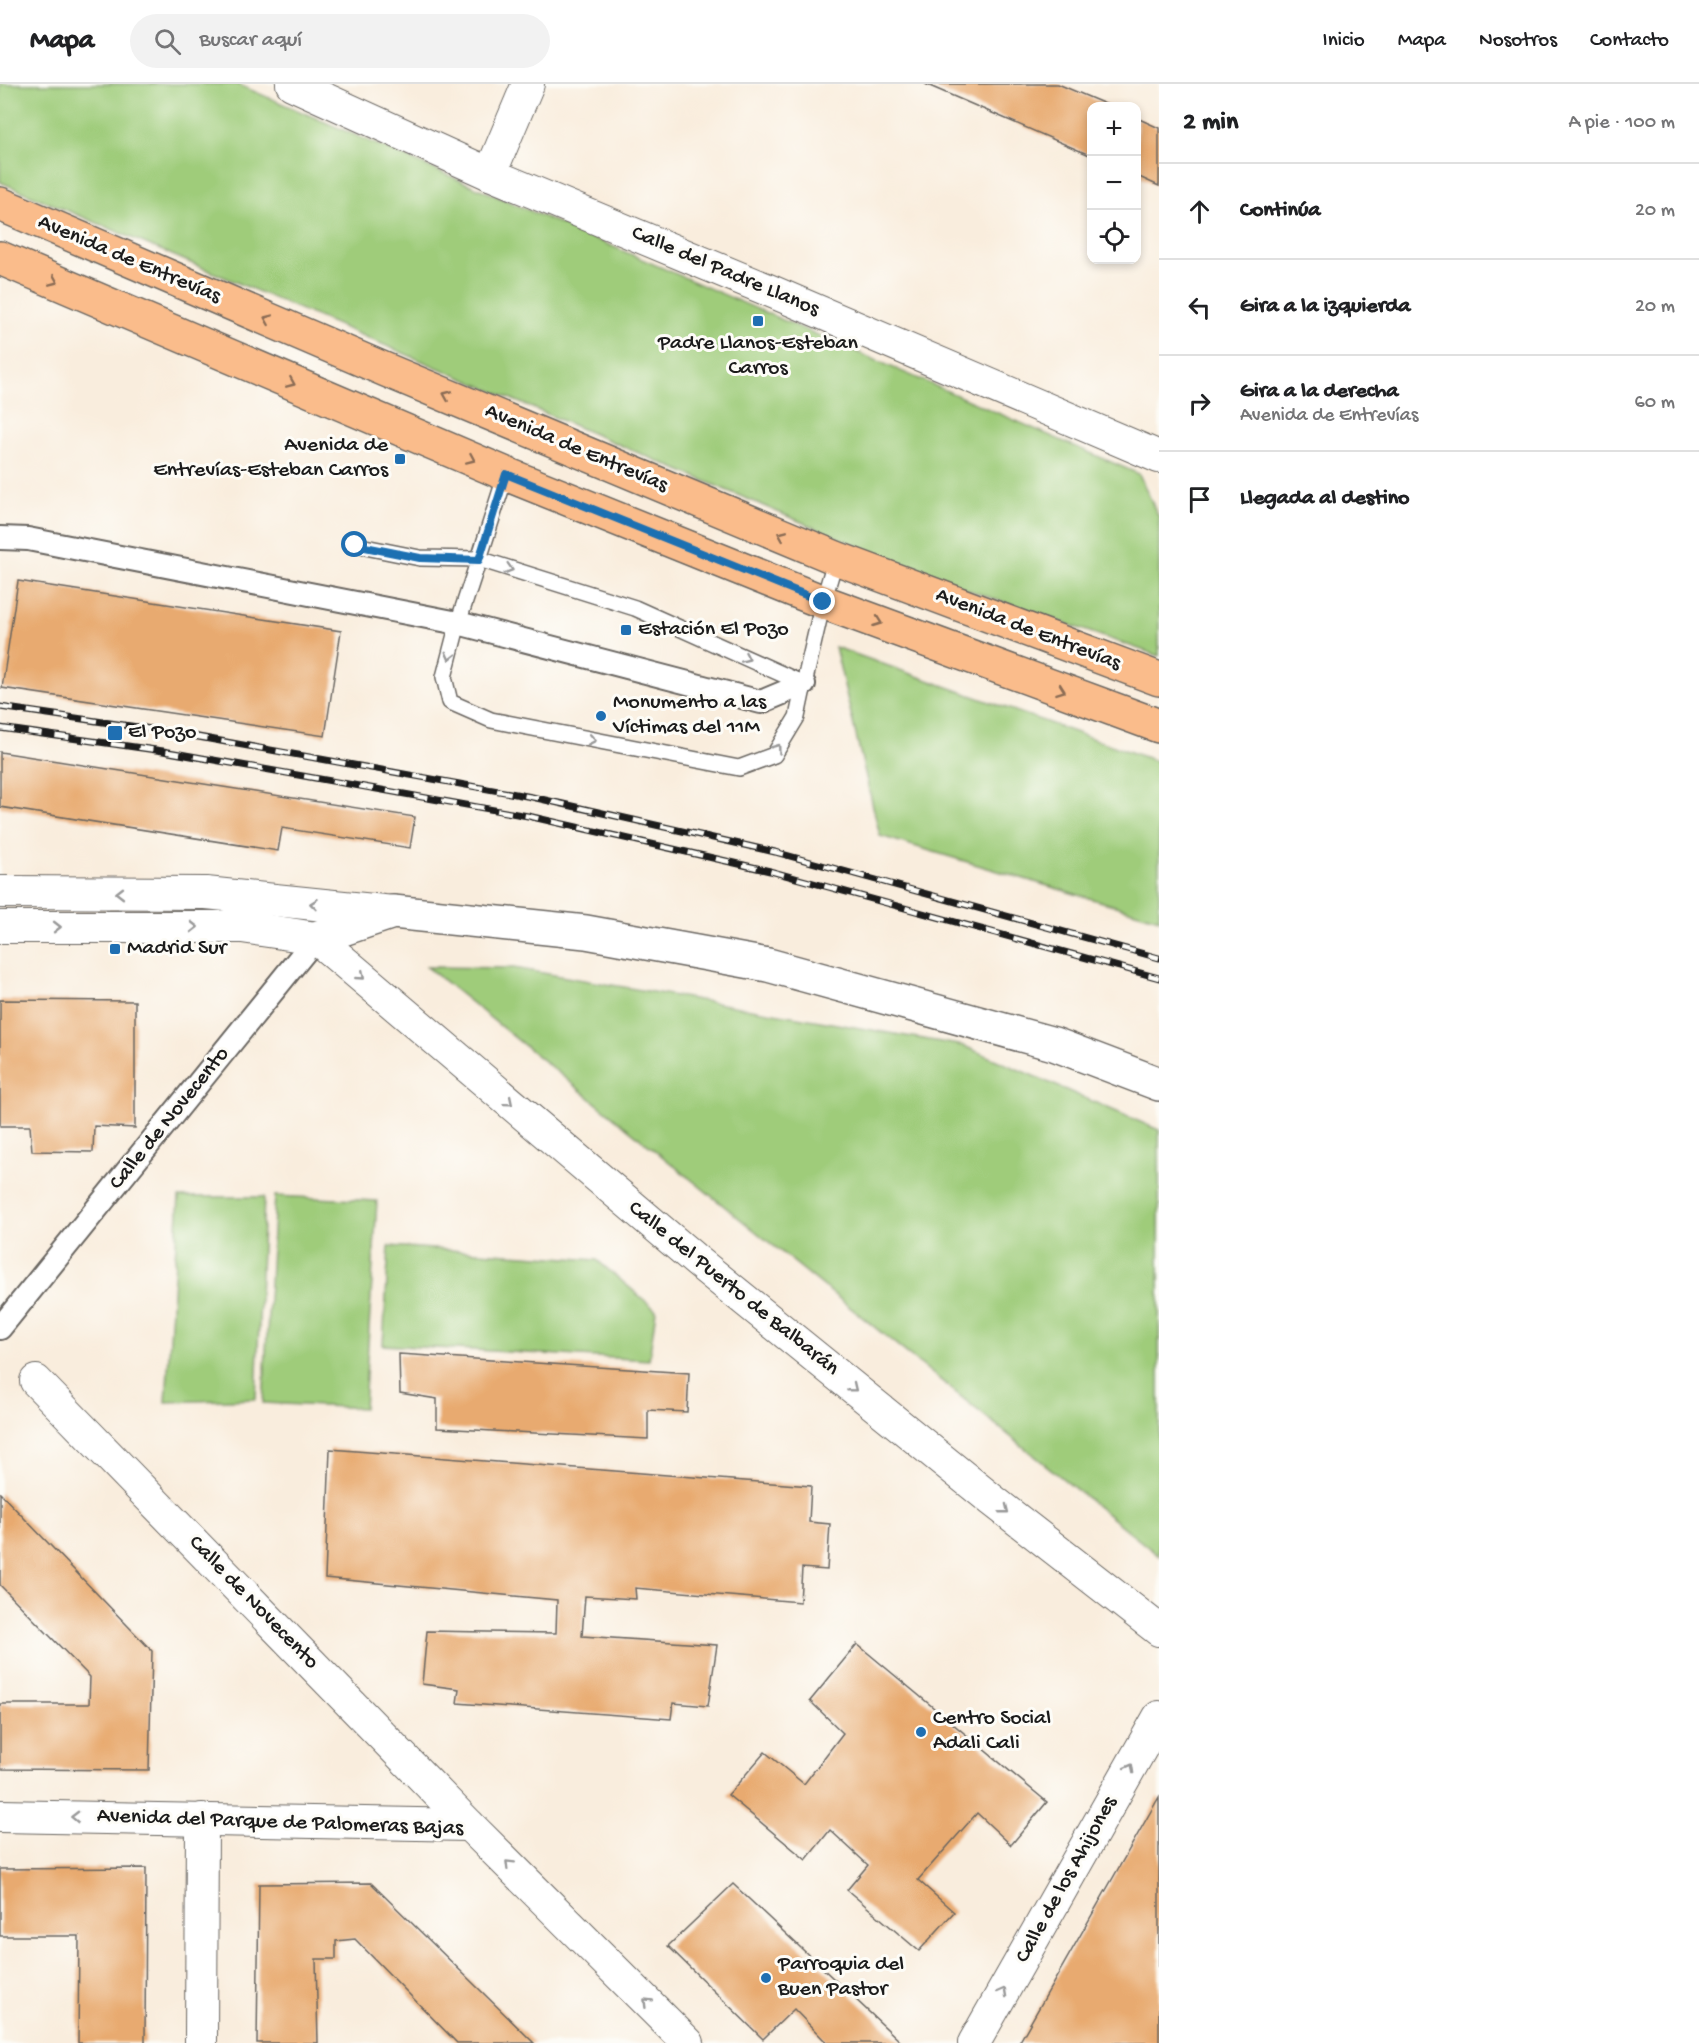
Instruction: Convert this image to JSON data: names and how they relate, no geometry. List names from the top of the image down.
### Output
{
  "streets": {
    "main road": ["Avenida de Entrevías"],
    "street": [
      "Calle del Padre Llanos",
      "Calle de Novecento",
      "Calle del Puerto de Balbarán",
      "Avenida del Parque de Palomeras Bajas",
      "Calle de los Ahijones"
    ]
  },
  "crossings": [
    ["Calle de Novecento", "Calle del Puerto de Balbarán"],
    ["Calle de Novecento", "Avenida del Parque de Palomeras Bajas"]
  ],
  "one_way": ["Calle del Puerto de Balbarán", "Avenida del Parque de Palomeras Bajas", "Calle de los Ahijones"],
  "places": {
    "transit": [
      "Padre Llanos-Esteban Carros",
      "Avenida de Entrevías-Esteban Carros",
      "Estación El Pozo",
      "El Pozo",
      "Madrid Sur"
    ],
    "other": ["Monumento a las Víctimas del 11M", "Centro Social Adali Cali", "Parroquia del Buen Pastor"]
  },
  "page": {
    "header": "Mapa",
    "search": "Buscar aquí",
    "nav": [
      "Inicio",
      "Mapa",
      "Nosotros",
      "Contacto"
    ],
    "heading": ["2 min", "A pie · 100 m"],
    "map_buttons": ["+", "−"],
    "list": [
      ["Continúa", "20 m"],
      ["Gira a la izquierda", "20 m"],
      ["Gira a la derecha", "Avenida de Entrevías", "60 m"],
      "Llegada al destino"
    ]
  }
}
